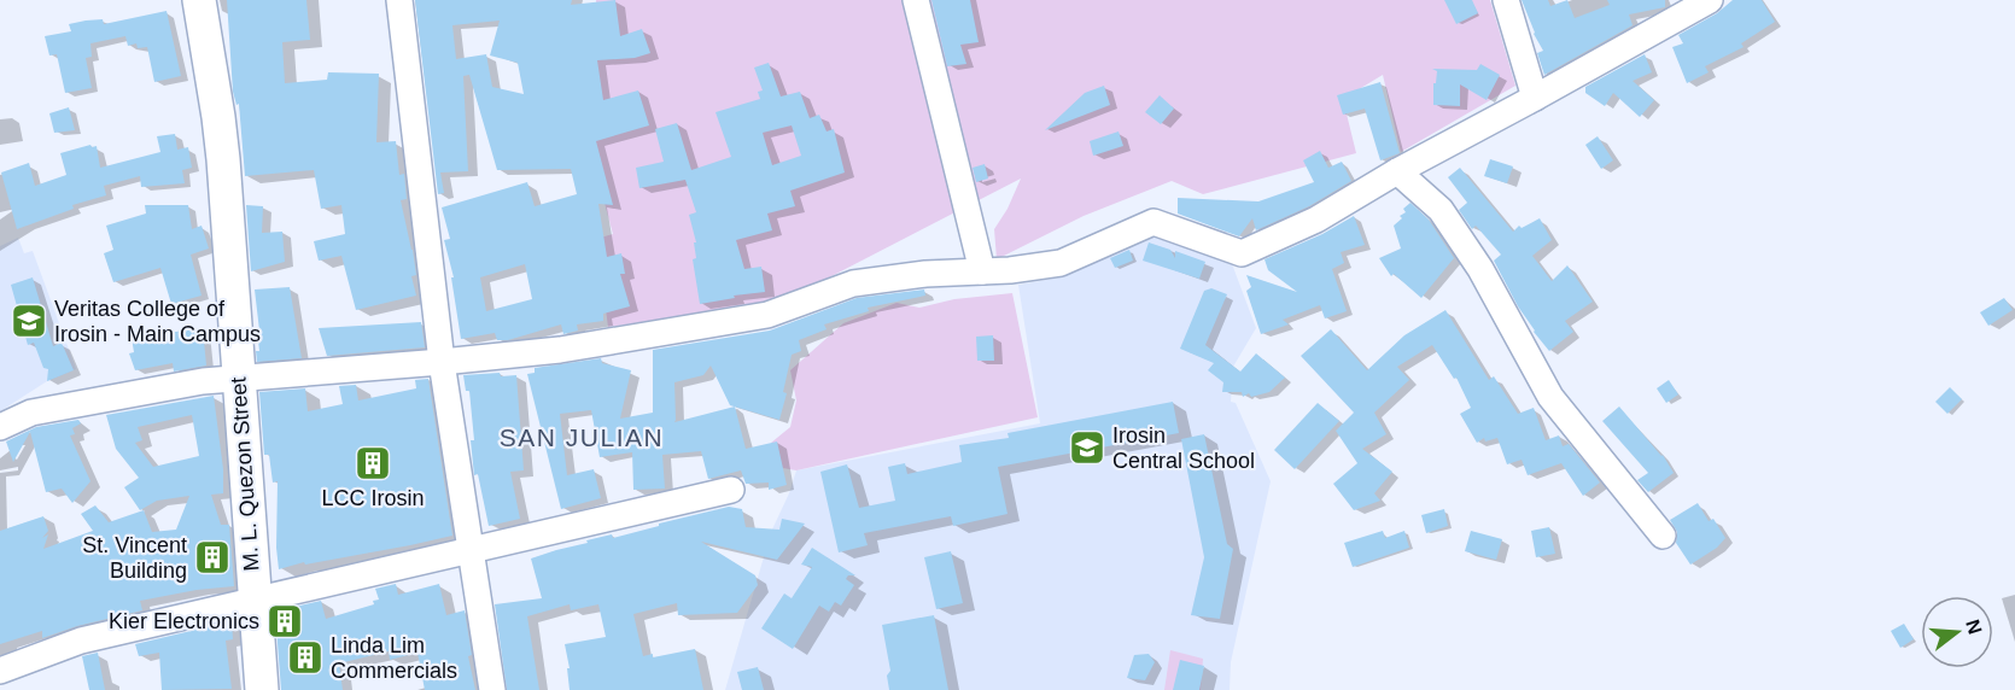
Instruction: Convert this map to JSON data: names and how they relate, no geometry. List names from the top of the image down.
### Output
{
  "streets": {
    "main road": ["M. L. Quezon Street"]
  },
  "districts": ["SAN JULIAN"],
  "places": {
    "school or university": ["Veritas College of Irosin - Main Campus", "Irosin Central School"],
    "building": [
      "LCC Irosin",
      "St. Vincent Building",
      "Kier Electronics",
      "Linda Lim Commercials"
    ]
  },
  "north": "right"
}
